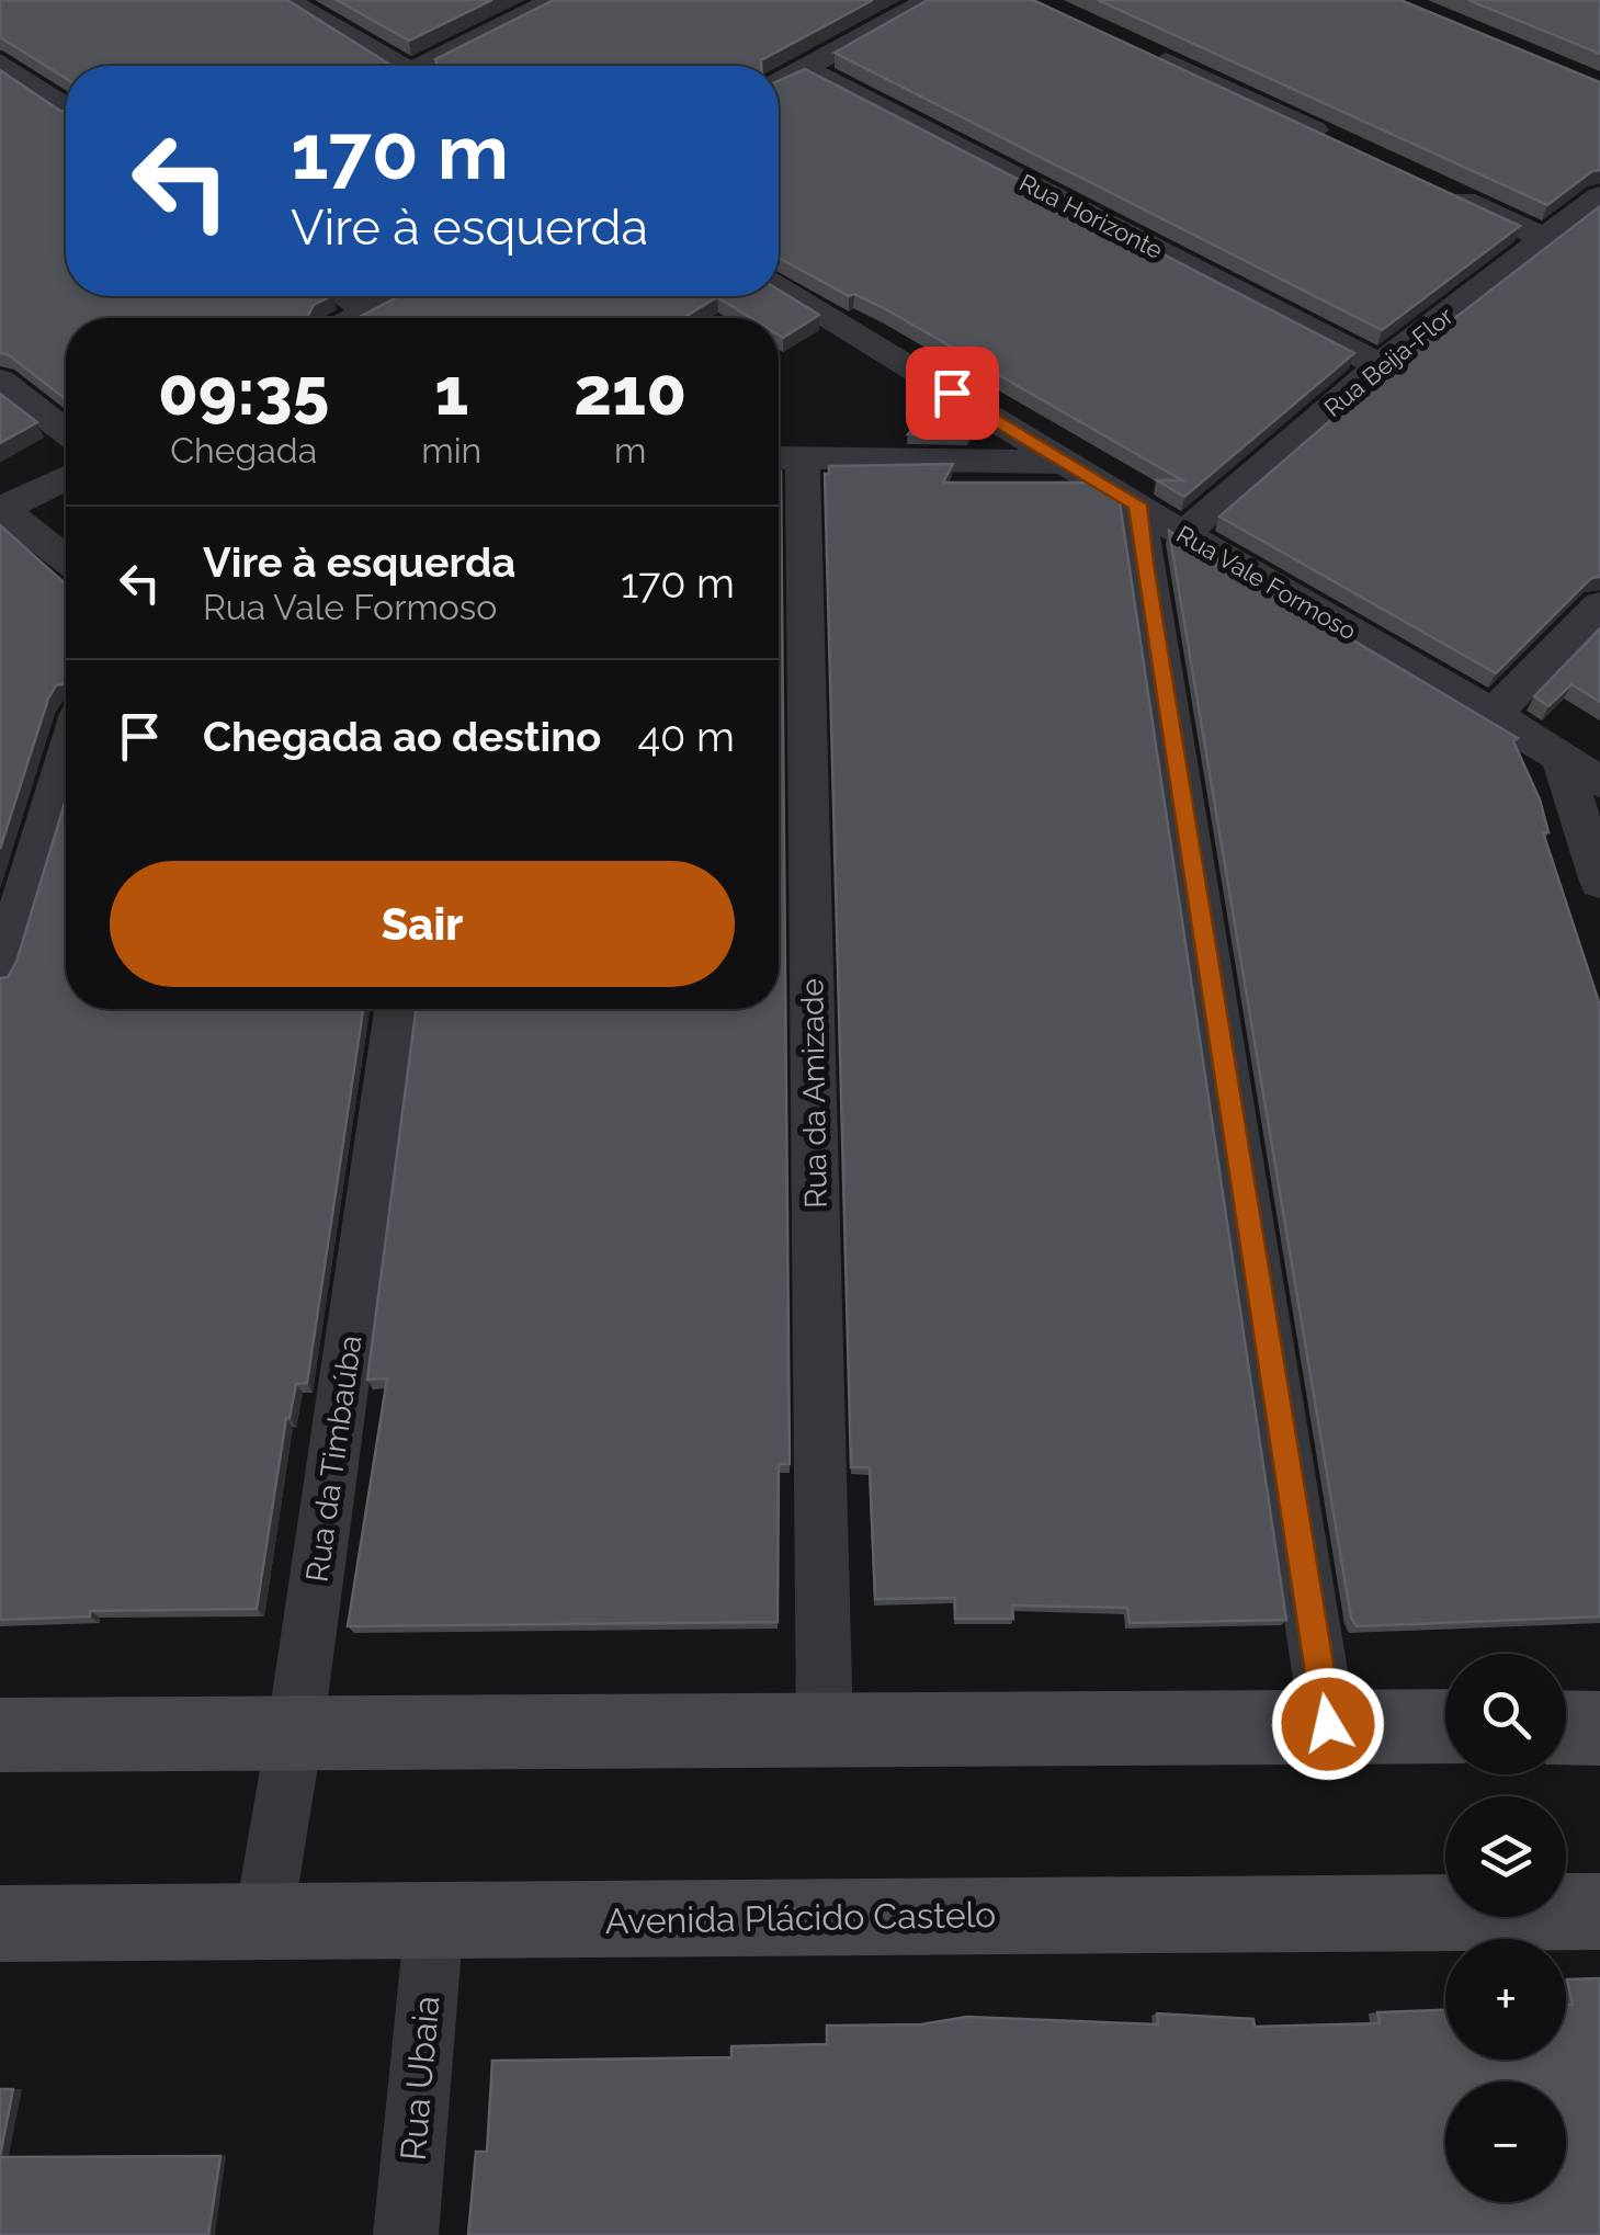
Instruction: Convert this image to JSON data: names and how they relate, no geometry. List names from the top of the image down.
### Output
{
  "streets": {
    "street": [
      "Rua Horizonte",
      "Rua Beija-Flor",
      "Rua Vale Formoso",
      "Rua da Amizade",
      "Rua da Timbaúba",
      "Avenida Plácido Castelo",
      "Rua Ubaia"
    ]
  },
  "crossings": [
    ["Rua Horizonte", "Rua Beija-Flor"],
    ["Rua Beija-Flor", "Rua Vale Formoso"],
    ["Rua da Timbaúba", "Avenida Plácido Castelo"],
    ["Avenida Plácido Castelo", "Rua Ubaia"]
  ],
  "page": {
    "turn": ["170 m", "Vire à esquerda"],
    "eta": [
      "09:35",
      "Chegada",
      "1",
      "min",
      "210",
      "m"
    ],
    "list": [
      {
        "name": "Vire à esquerda",
        "note": "Rua Vale Formoso",
        "value": "170 m"
      },
      {
        "name": "Chegada ao destino",
        "value": "40 m"
      }
    ],
    "buttons": "Sair",
    "map_buttons": ["+", "−"]
  }
}
